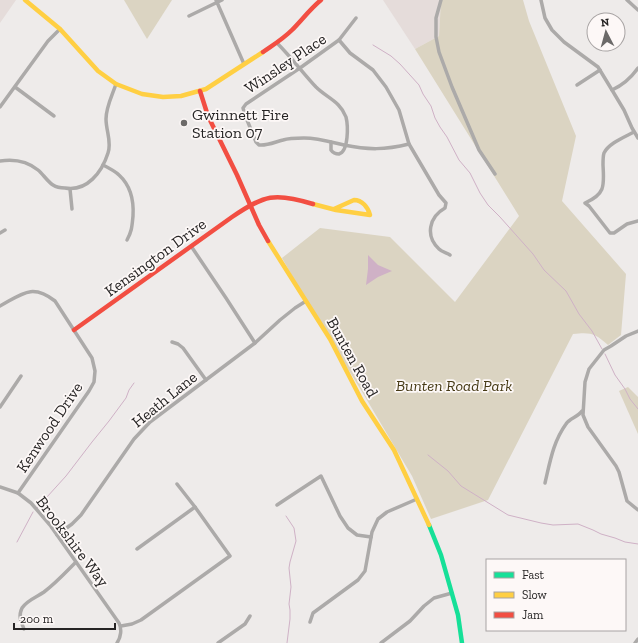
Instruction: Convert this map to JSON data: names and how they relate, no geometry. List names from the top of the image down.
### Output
{
  "streets": {
    "street": [
      "Winsley Place",
      "Kensington Drive",
      "Bunten Road",
      "Heath Lane",
      "Kenwood Drive",
      "Brookshire Way"
    ]
  },
  "crossings": [
    ["Kensington Drive", "Bunten Road"],
    ["Kensington Drive", "Kenwood Drive"],
    ["Bunten Road", "Heath Lane"],
    ["Heath Lane", "Brookshire Way"],
    ["Kenwood Drive", "Brookshire Way"]
  ],
  "parks": ["Bunten Road Park"],
  "places": ["Gwinnett Fire Station 07"],
  "legend": ["Fast", "Slow", "Jam"],
  "scale_bar": "200 m",
  "north": "top"
}
